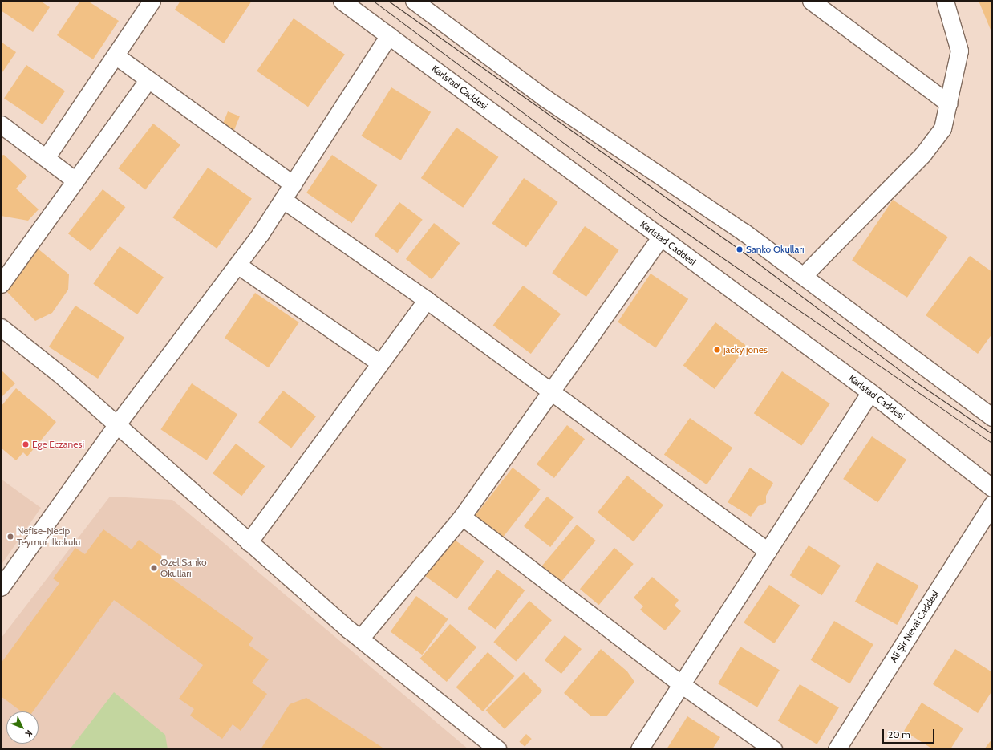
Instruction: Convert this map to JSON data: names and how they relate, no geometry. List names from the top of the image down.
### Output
{
  "streets": {
    "street": ["Karlstad Caddesi", "Ali Şir Nevai Caddesi"]
  },
  "places": [
    "Sanko Okulları",
    "jacky jones",
    "Ege Eczanesi",
    "Nefise-Necip Teymur İlkokulu",
    "Özel Sanko Okulları"
  ],
  "scale_bar": "20 m",
  "north": "bottom right"
}
